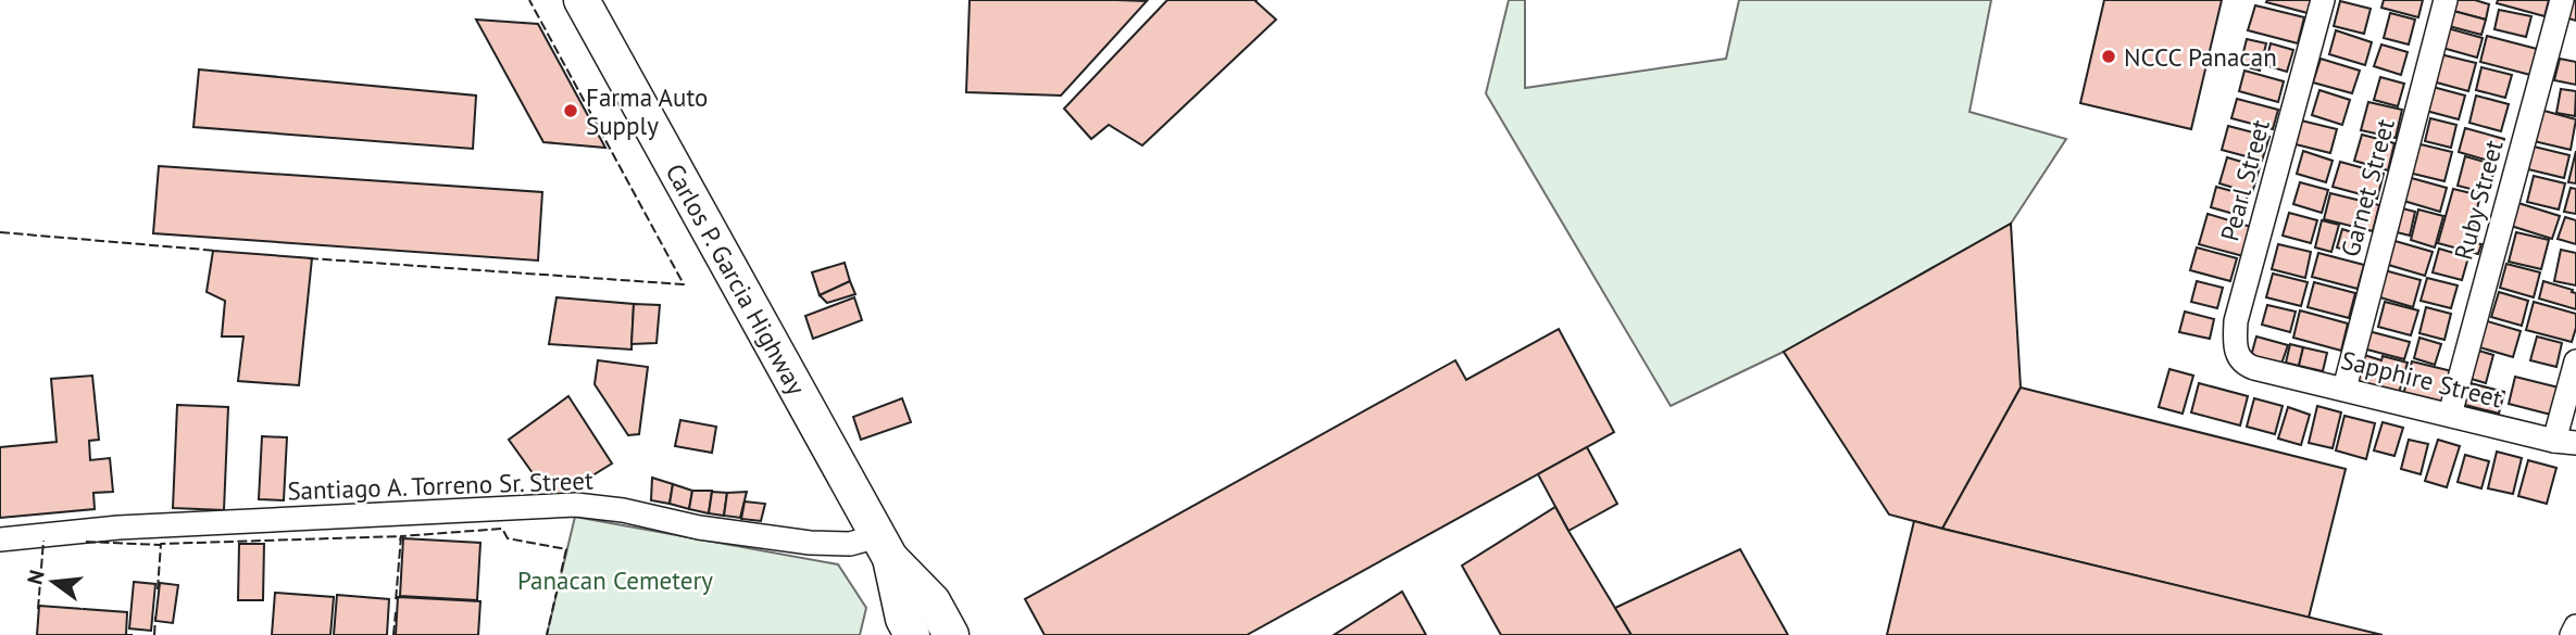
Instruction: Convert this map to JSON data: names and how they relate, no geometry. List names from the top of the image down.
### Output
{
  "streets": {
    "highway": ["Carlos P. Garcia Highway"],
    "street": [
      "Pearl Street",
      "Garnet Street",
      "Ruby Street",
      "Sapphire Street",
      "Santiago A. Torreno Sr. Street"
    ]
  },
  "crossings": [
    ["Pearl Street", "Sapphire Street"],
    ["Garnet Street", "Sapphire Street"],
    ["Ruby Street", "Sapphire Street"],
    ["Carlos P. Garcia Highway", "Santiago A. Torreno Sr. Street"]
  ],
  "parks": ["Panacan Cemetery"],
  "places": ["NCCC Panacan", "Farma Auto Supply"],
  "north": "left"
}
